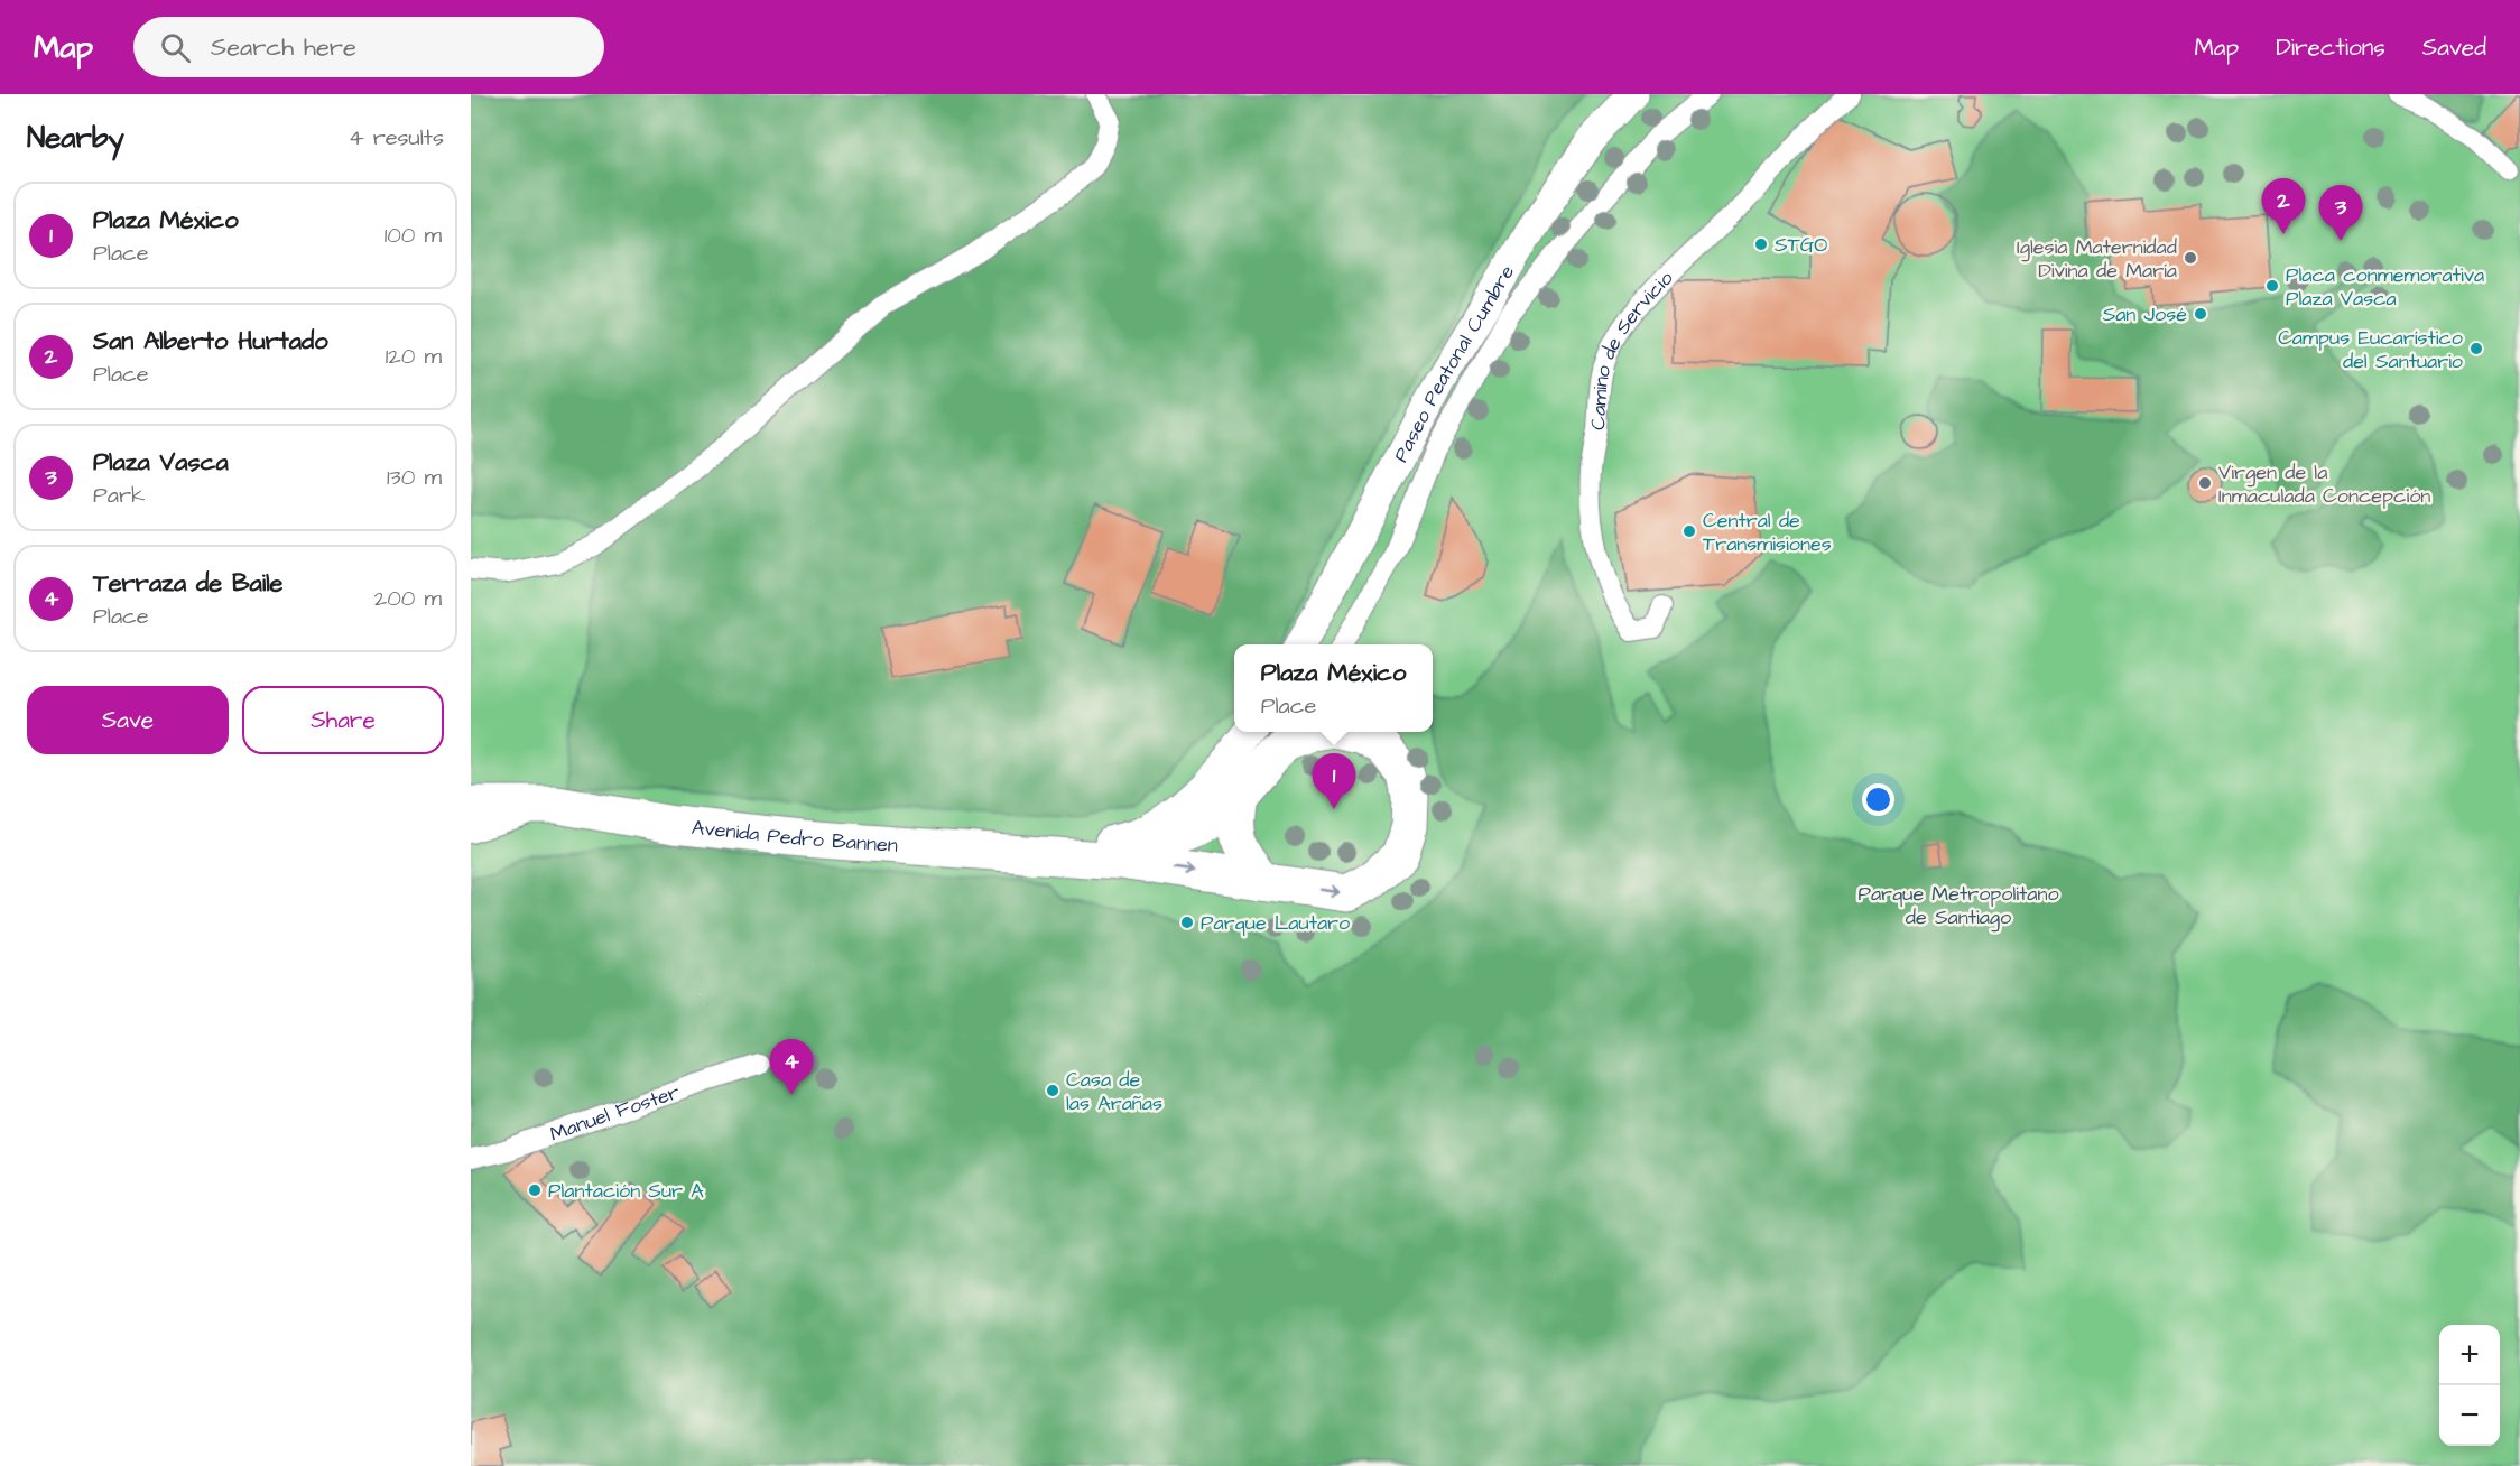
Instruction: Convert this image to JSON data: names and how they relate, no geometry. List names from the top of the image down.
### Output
{
  "streets": {
    "street": ["Paseo Peatonal Cumbre", "Avenida Pedro Bannen"],
    "lane": ["Camino de Servicio", "Manuel Foster"]
  },
  "parks": ["Parque Metropolitano de Santiago"],
  "places": [
    "STGO",
    "Iglesia Maternidad Divina de María",
    "Placa conmemorativa Plaza Vasca",
    "San José",
    "Campus Eucarístico del Santuario",
    "Virgen de la Inmaculada Concepción",
    "Central de Transmisiones",
    "Parque Lautaro",
    "Casa de las Arañas",
    "Plantación Sur A"
  ],
  "page": {
    "header": "Map",
    "search": "Search here",
    "nav": ["Map", "Directions", "Saved"],
    "heading": ["Nearby", "4 results"],
    "pins": [
      "2",
      "3",
      "1",
      "4"
    ],
    "list": [
      {
        "mark": "1",
        "name": "Plaza México",
        "note": "Place",
        "value": "100 m"
      },
      {
        "mark": "2",
        "name": "San Alberto Hurtado",
        "note": "Place",
        "value": "120 m"
      },
      {
        "mark": "3",
        "name": "Plaza Vasca",
        "note": "Park",
        "value": "130 m"
      },
      {
        "mark": "4",
        "name": "Terraza de Baile",
        "note": "Place",
        "value": "200 m"
      }
    ],
    "popup": ["Plaza México", "Place"],
    "buttons": ["Save", "Share"],
    "map_buttons": ["+", "−"]
  }
}
